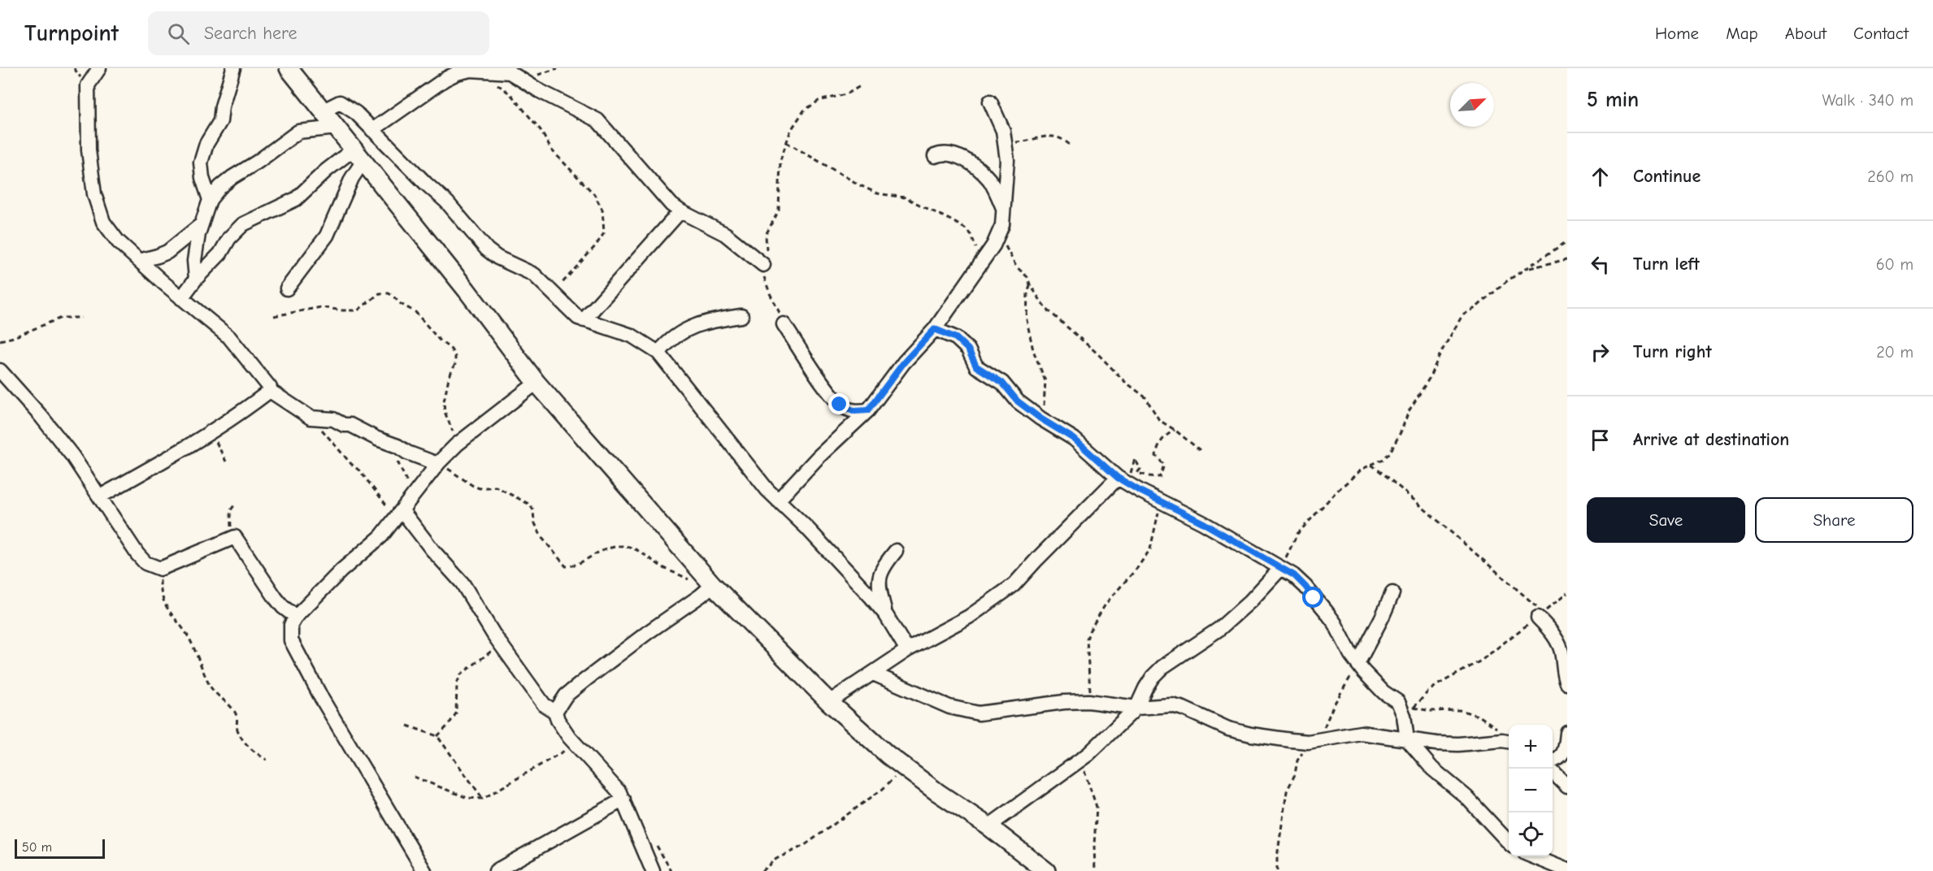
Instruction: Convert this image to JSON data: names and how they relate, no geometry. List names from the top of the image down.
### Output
{
  "scale_bar": "50 m",
  "north": "top right",
  "page": {
    "header": "Turnpoint",
    "search": "Search here",
    "nav": [
      "Home",
      "Map",
      "About",
      "Contact"
    ],
    "heading": ["5 min", "Walk · 340 m"],
    "list": [
      ["Continue", "260 m"],
      ["Turn left", "60 m"],
      ["Turn right", "20 m"],
      "Arrive at destination"
    ],
    "buttons": ["Save", "Share"],
    "map_buttons": ["+", "−"],
    "scale": "50 m"
  }
}
